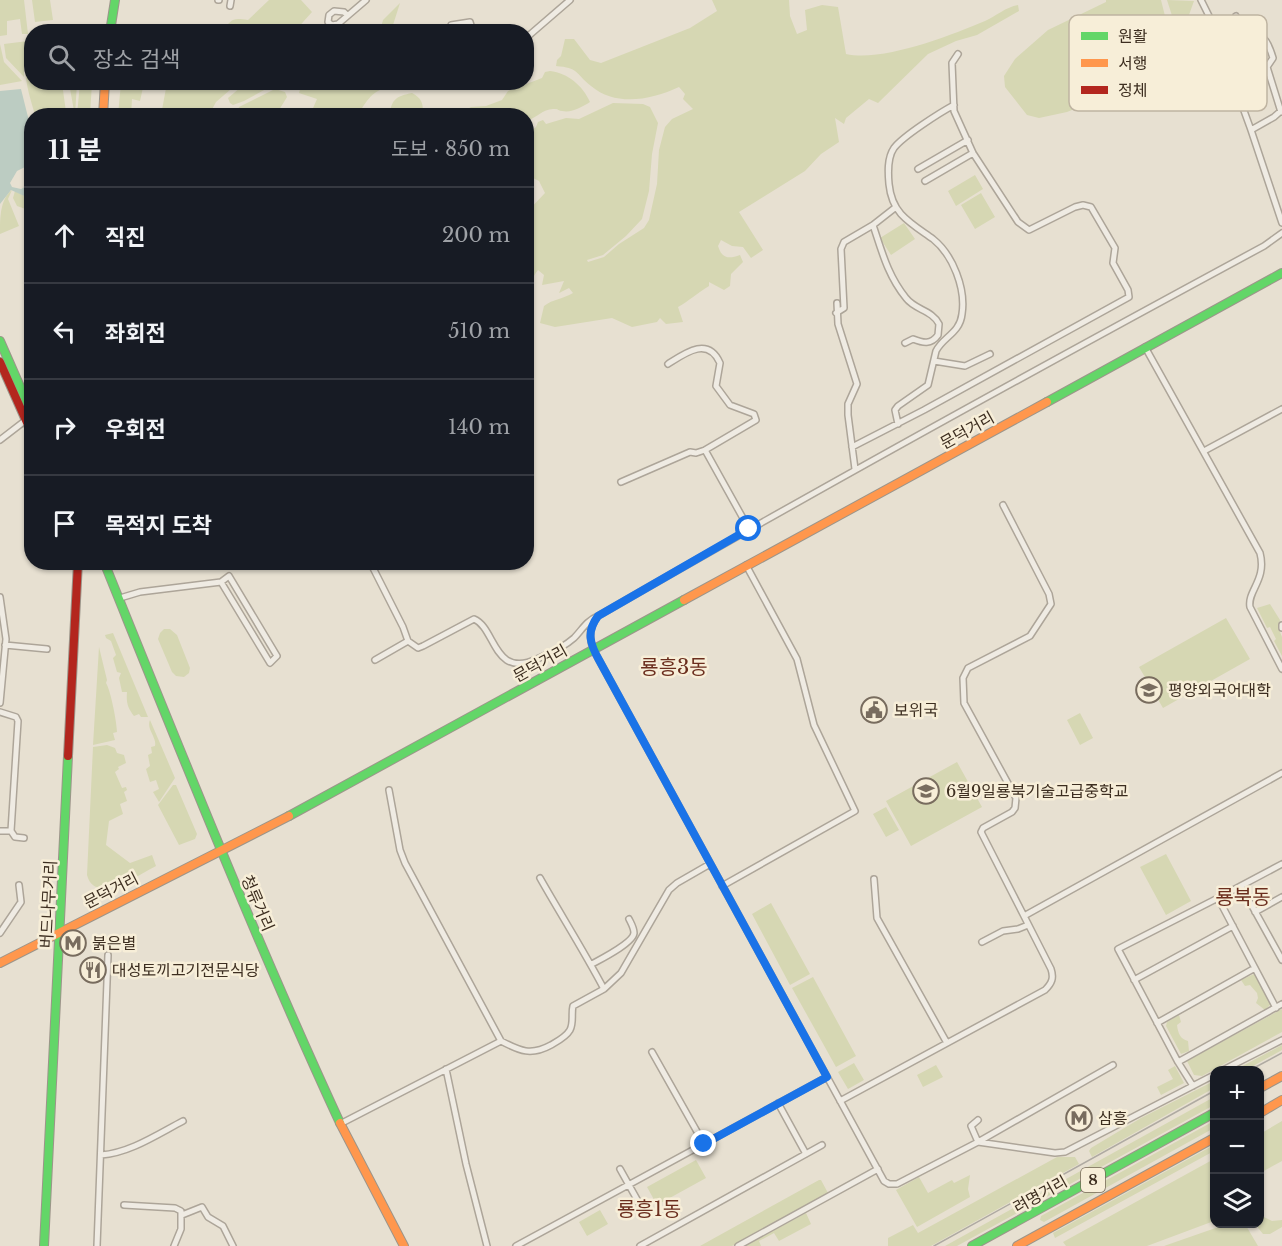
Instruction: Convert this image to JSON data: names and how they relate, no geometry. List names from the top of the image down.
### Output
{
  "streets": {
    "main road": [
      "문덕거리",
      "청류거리",
      "버드나무거리",
      "8",
      "려명거리"
    ]
  },
  "crossings": [
    ["문덕거리", "청류거리"],
    ["문덕거리", "버드나무거리"]
  ],
  "districts": ["룡흥3동", "룡북동", "룡흥1동"],
  "places": {
    "school or university": ["평양외국어대학", "6월9일룡북기술고급중학교"],
    "public building": ["보위국"],
    "metro station": ["붉은별", "삼흥"],
    "restaurant": ["대성토끼고기전문식당"]
  },
  "legend": ["원활", "서행", "정체"],
  "page": {
    "search": "장소 검색",
    "heading": ["11 분", "도보 · 850 m"],
    "list": [
      ["직진", "200 m"],
      ["좌회전", "510 m"],
      ["우회전", "140 m"],
      "목적지 도착"
    ],
    "map_buttons": ["+", "−"]
  }
}
